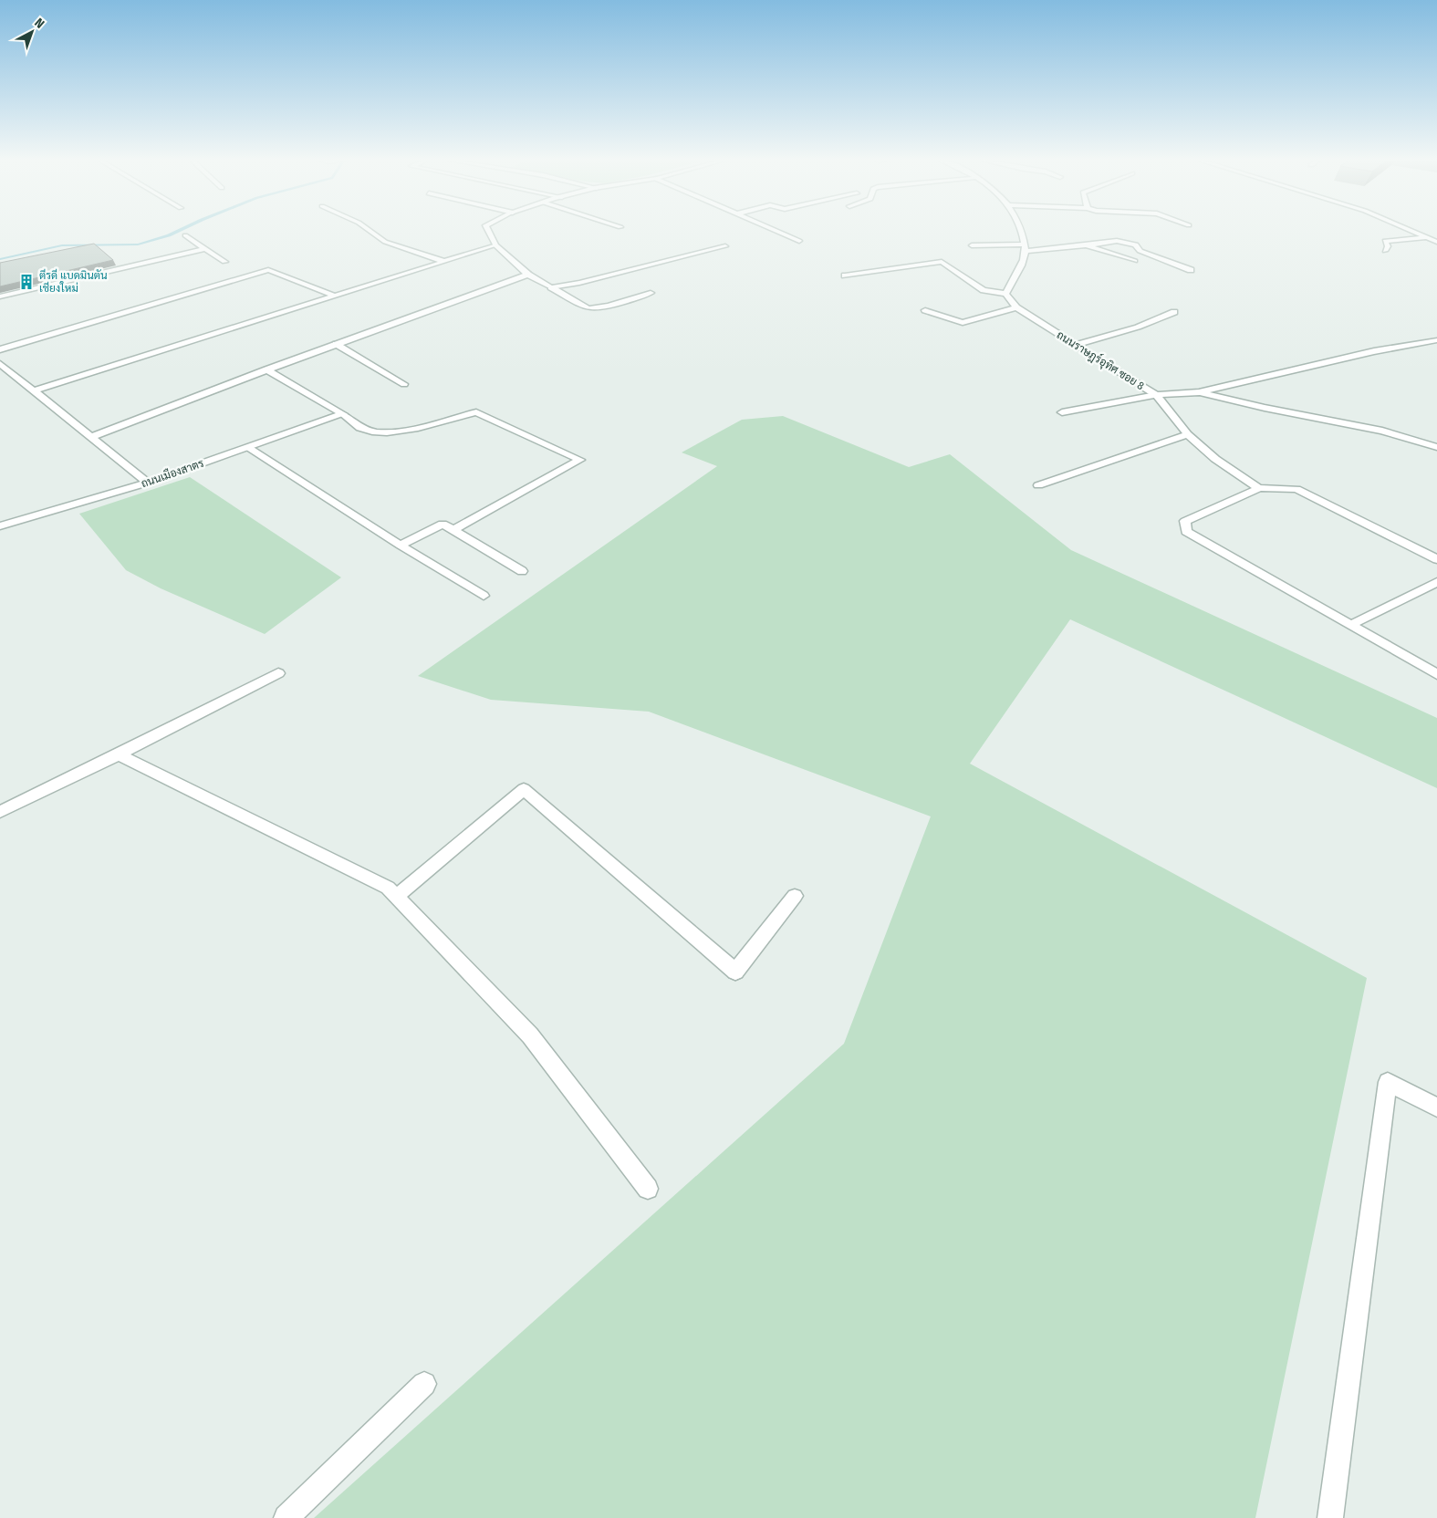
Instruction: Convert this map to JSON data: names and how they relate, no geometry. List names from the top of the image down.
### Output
{
  "streets": {
    "street": ["ถนนราษฎร์อุทิศ ซอย 8", "ถนนเมืองสาตร"]
  },
  "places": {
    "building": ["ตีรดี แบดมินตัน เชียงใหม่"]
  },
  "north": "top right"
}
